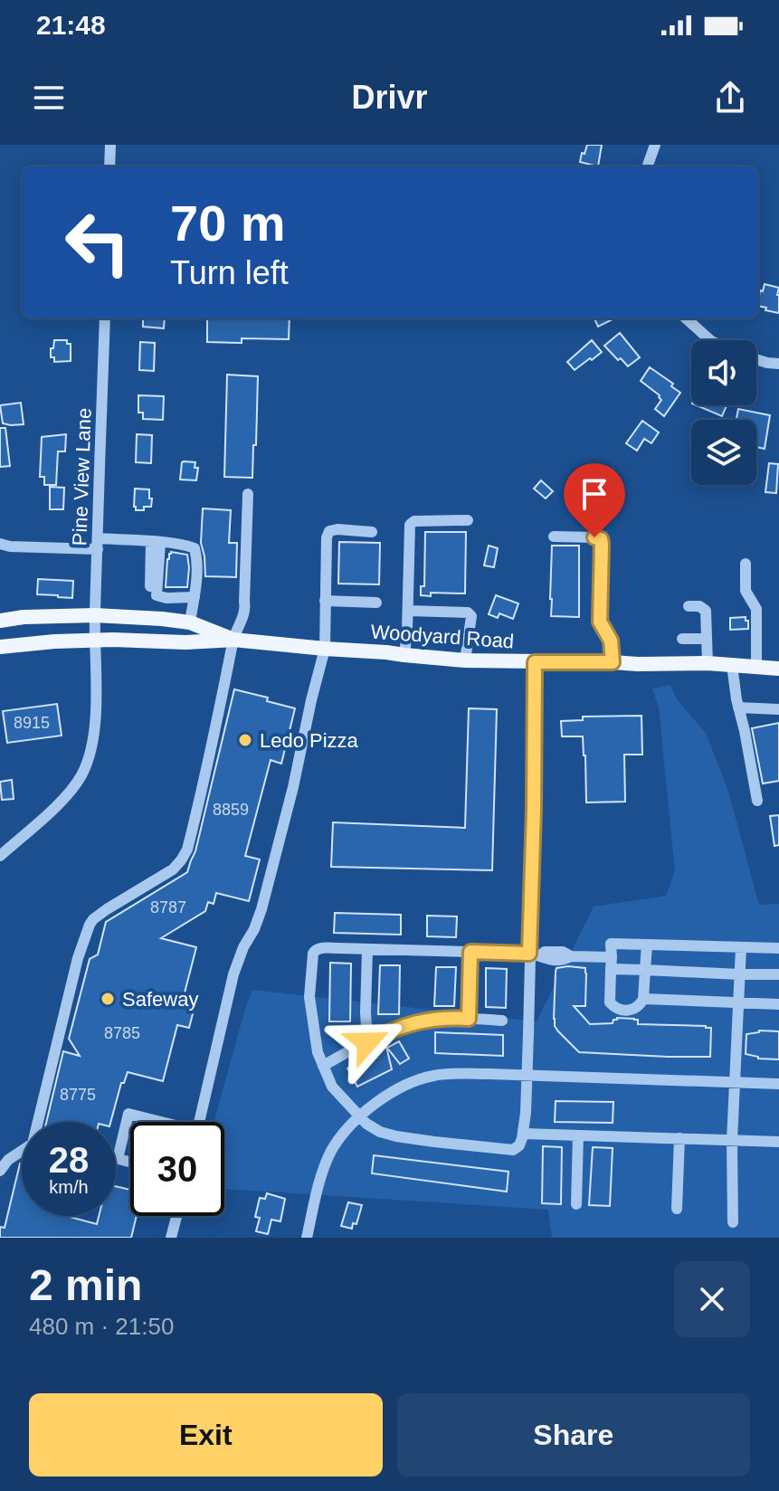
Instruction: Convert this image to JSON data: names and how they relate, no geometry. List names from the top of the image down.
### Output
{
  "streets": {
    "main road": ["Woodyard Road"],
    "street": ["Pine View Lane"]
  },
  "crossings": [
    ["Pine View Lane", "Woodyard Road"]
  ],
  "places": ["Ledo Pizza", "Safeway"],
  "house_numbers": [
    "8915",
    "8859",
    "8787",
    "8785",
    "8775"
  ],
  "page": {
    "status": "21:48",
    "header": "Drivr",
    "turn": ["70 m", "Turn left"],
    "speed": "28 km/h",
    "limit": "30",
    "heading": ["2 min", "480 m · 21:50"],
    "buttons": ["Exit", "Share"]
  }
}
